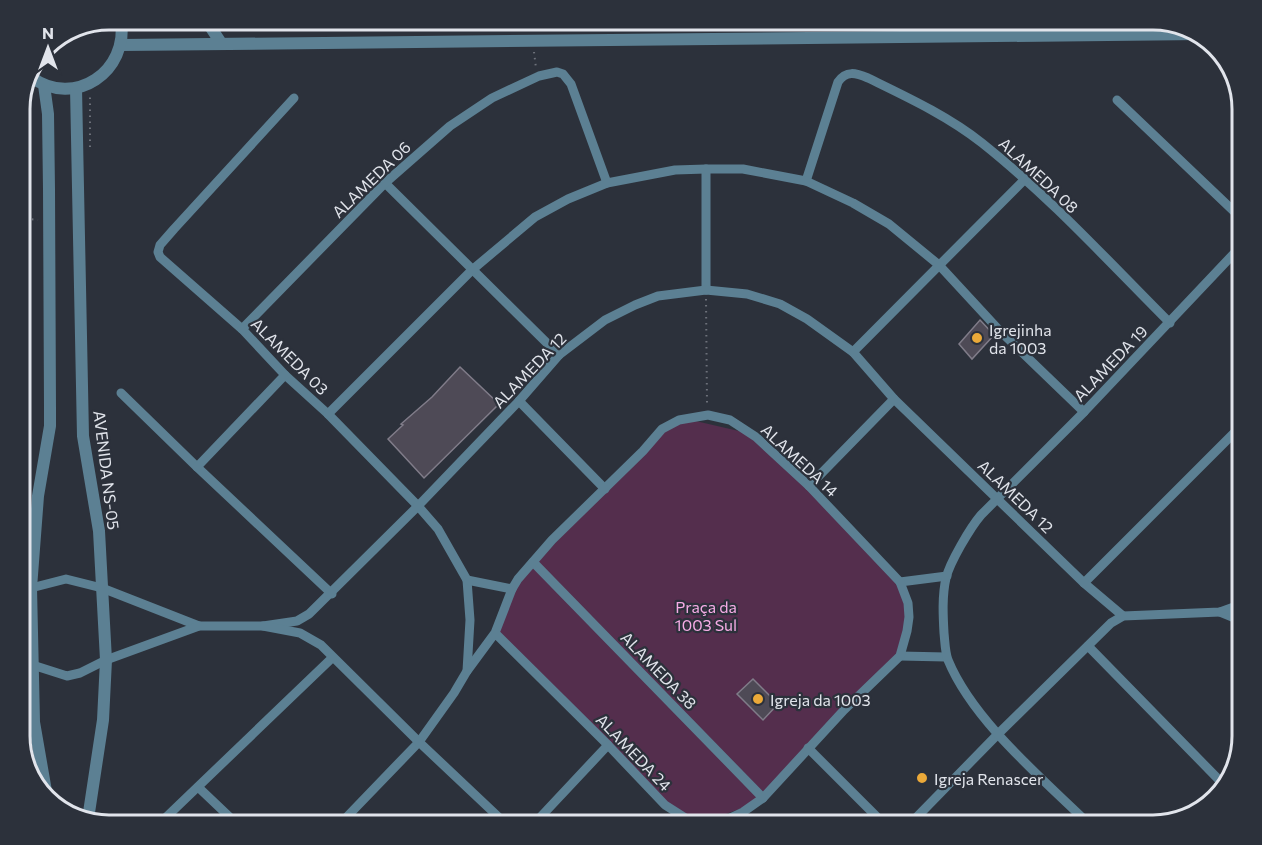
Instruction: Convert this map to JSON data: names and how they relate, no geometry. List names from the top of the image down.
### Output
{
  "streets": {
    "street": [
      "ALAMEDA 08",
      "ALAMEDA 06",
      "ALAMEDA 03",
      "ALAMEDA 19",
      "ALAMEDA 12",
      "ALAMEDA 14",
      "AVENIDA NS-05",
      "ALAMEDA 38",
      "ALAMEDA 24"
    ]
  },
  "crossings": [
    ["ALAMEDA 08", "ALAMEDA 19"],
    ["ALAMEDA 06", "ALAMEDA 03"],
    ["ALAMEDA 03", "ALAMEDA 12"],
    ["ALAMEDA 19", "ALAMEDA 12"],
    ["ALAMEDA 14", "ALAMEDA 38"],
    ["ALAMEDA 14", "ALAMEDA 24"],
    ["ALAMEDA 38", "ALAMEDA 24"]
  ],
  "parks": ["Praça da 1003 Sul"],
  "places": ["Igrejinha da 1003", "Igreja da 1003", "Igreja Renascer"],
  "north": "top"
}
